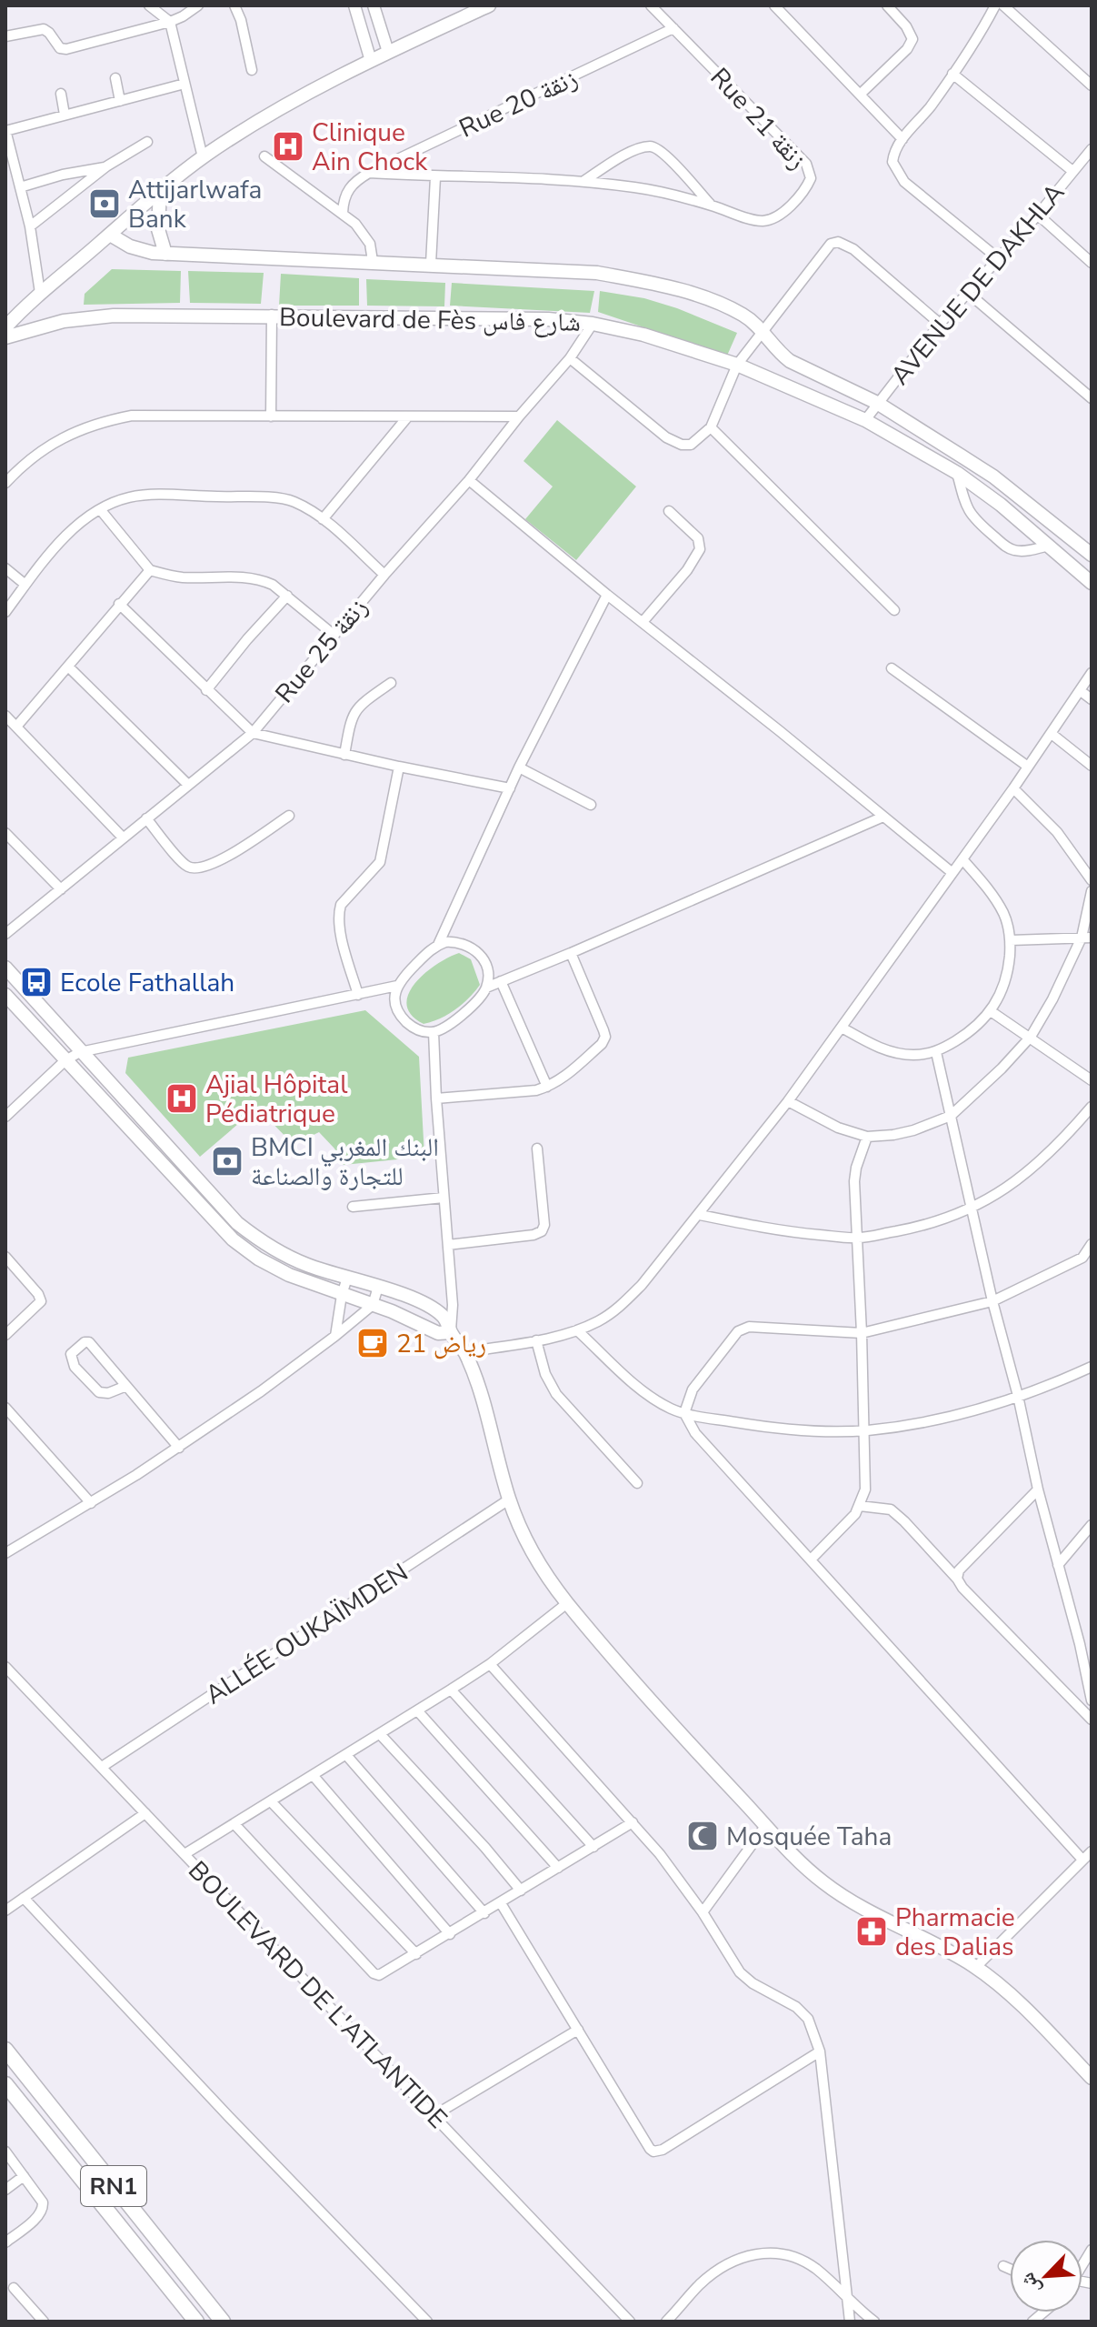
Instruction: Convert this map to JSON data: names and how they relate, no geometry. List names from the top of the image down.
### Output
{
  "streets": {
    "highway": ["RN1"],
    "main road": ["Boulevard de Fès شارع فاس"],
    "street": [
      "Rue 20 زنقة",
      "Rue 21 زنقة",
      "AVENUE DE DAKHLA",
      "Rue 25 زنقة",
      "ALLÉE OUKAÏMDEN",
      "BOULEVARD DE L'ATLANTIDE"
    ]
  },
  "crossings": [
    ["Rue 20 زنقة", "Rue 21 زنقة"],
    ["AVENUE DE DAKHLA", "Boulevard de Fès شارع فاس"],
    ["Boulevard de Fès شارع فاس", "Rue 25 زنقة"],
    ["ALLÉE OUKAÏMDEN", "BOULEVARD DE L'ATLANTIDE"]
  ],
  "places": {
    "hospital": ["Clinique Ain Chock", "Ajial Hôpital Pédiatrique"],
    "bank": ["Attijarlwafa Bank", "BMCI البنك المغربي للتجارة والصناعة"],
    "bus stop": ["Ecole Fathallah"],
    "cafe": ["رياض 21"],
    "mosque": ["Mosquée Taha"],
    "pharmacy": ["Pharmacie des Dalias"]
  },
  "north": "bottom left"
}
